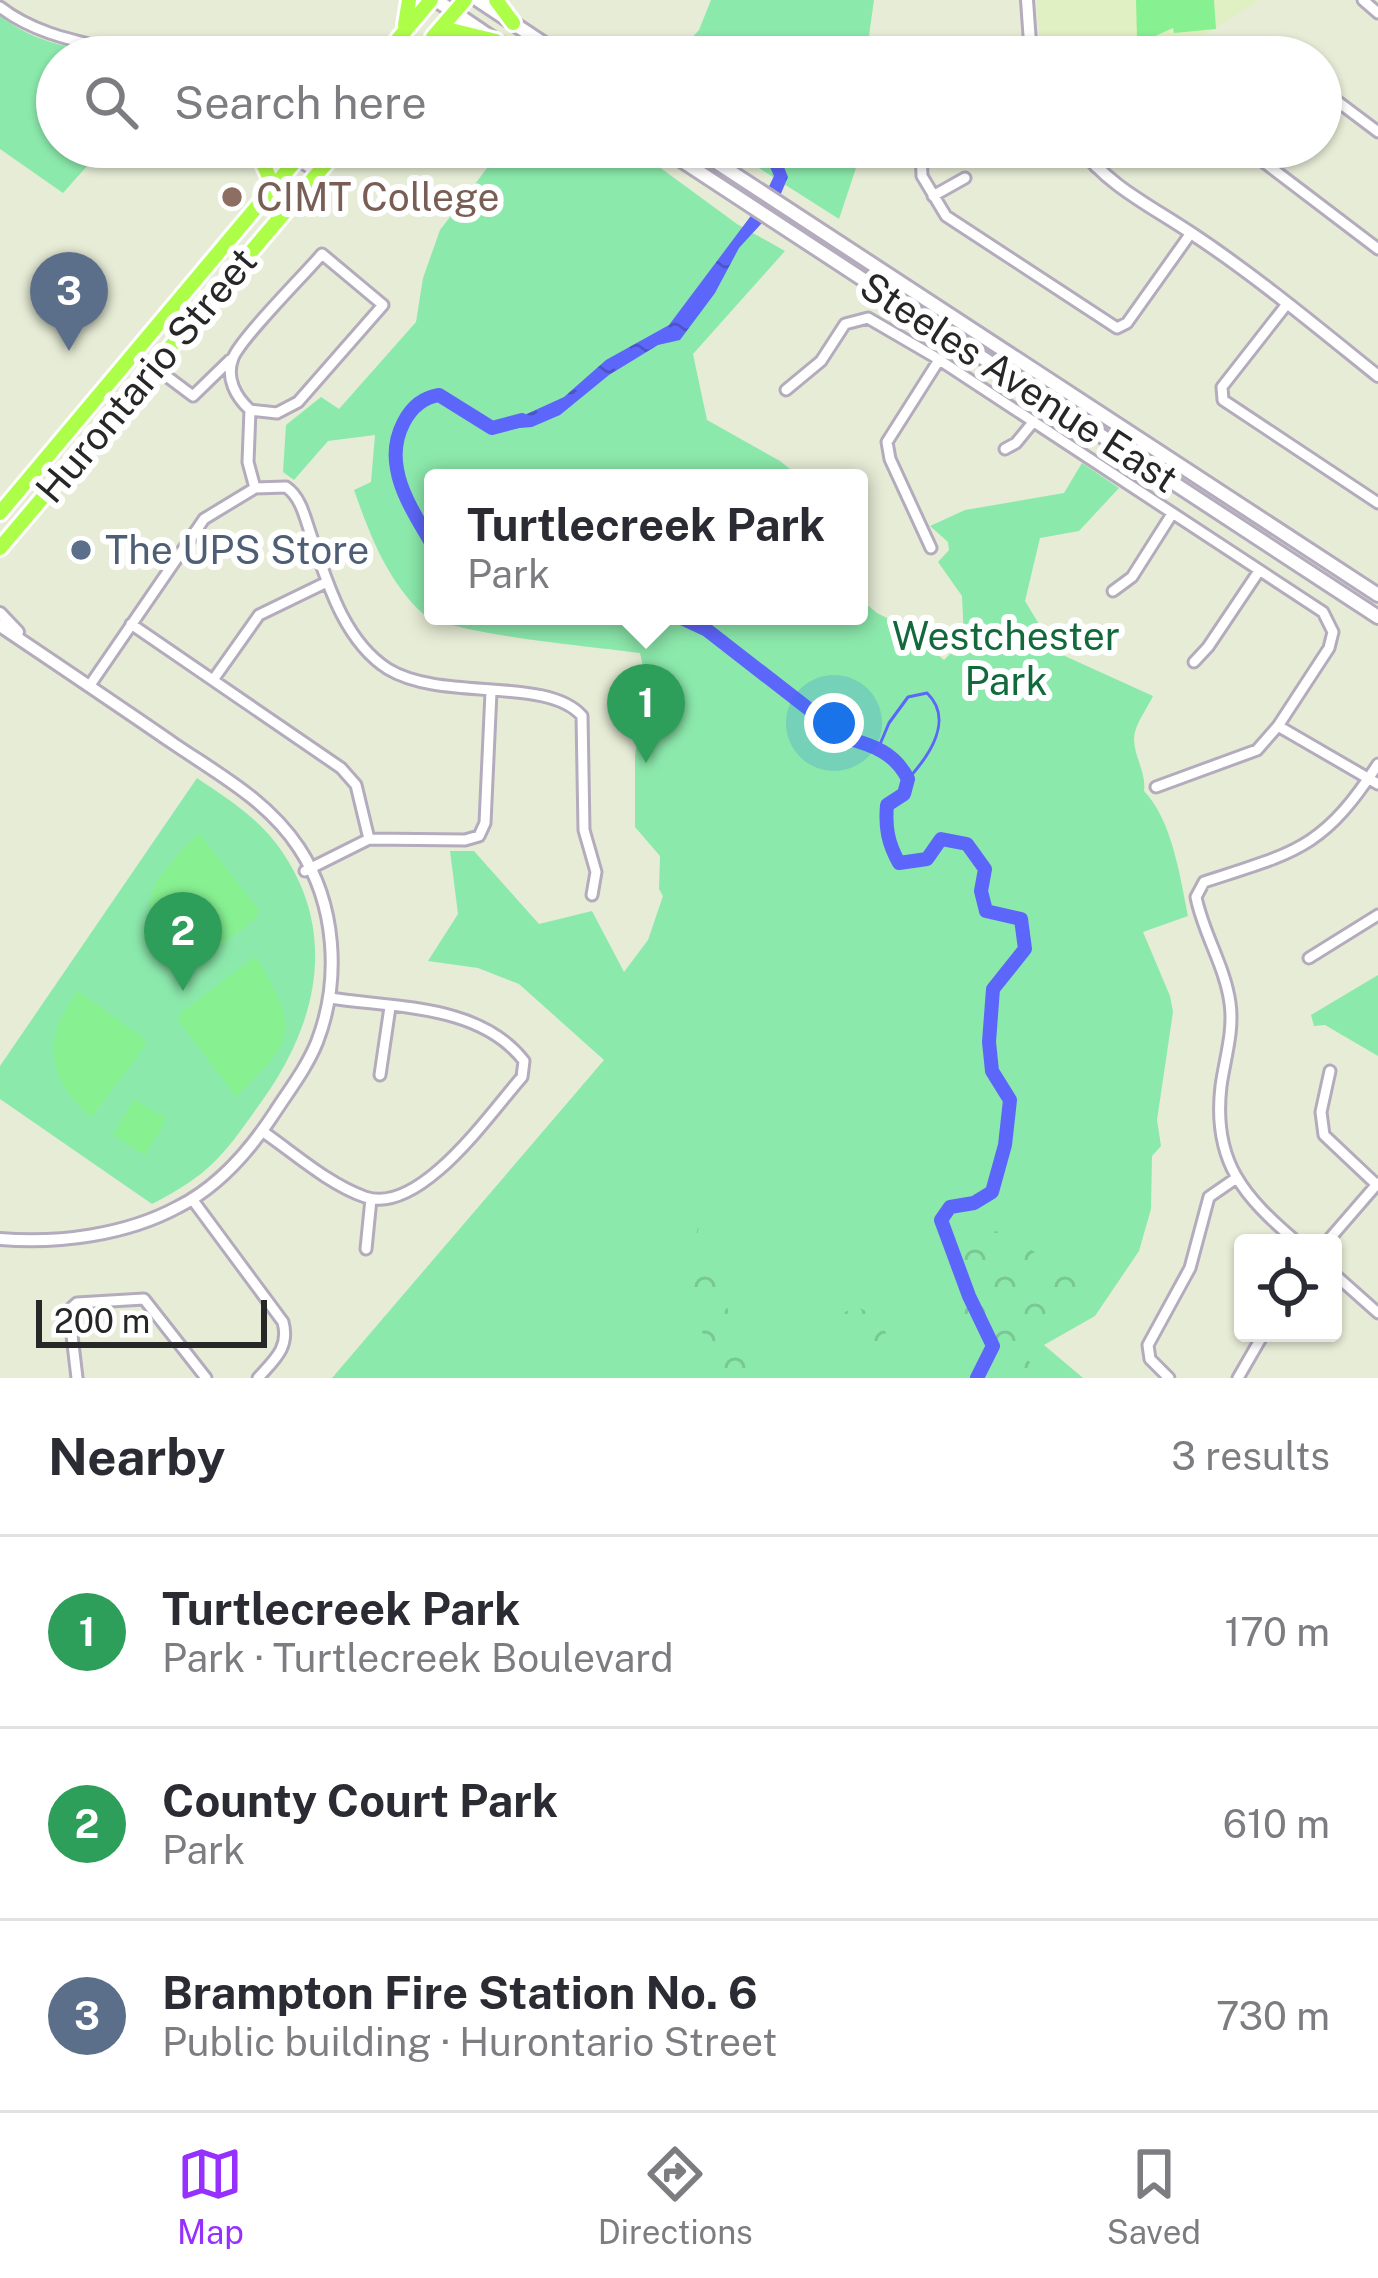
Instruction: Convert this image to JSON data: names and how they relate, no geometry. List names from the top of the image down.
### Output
{
  "streets": {
    "main road": ["Hurontario Street", "Steeles Avenue East"]
  },
  "parks": ["Westchester Park"],
  "places": ["CIMT College", "The UPS Store"],
  "scale_bar": "200 m",
  "page": {
    "search": "Search here",
    "pins": ["3", "1", "2"],
    "popup": ["Turtlecreek Park", "Park"],
    "scale": "200 m",
    "heading": ["Nearby", "3 results"],
    "list": [
      {
        "mark": "1",
        "name": "Turtlecreek Park",
        "note": "Park · Turtlecreek Boulevard",
        "value": "170 m"
      },
      {
        "mark": "2",
        "name": "County Court Park",
        "note": "Park",
        "value": "610 m"
      },
      {
        "mark": "3",
        "name": "Brampton Fire Station No. 6",
        "note": "Public building · Hurontario Street",
        "value": "730 m"
      }
    ],
    "nav": ["Map", "Directions", "Saved"]
  }
}
